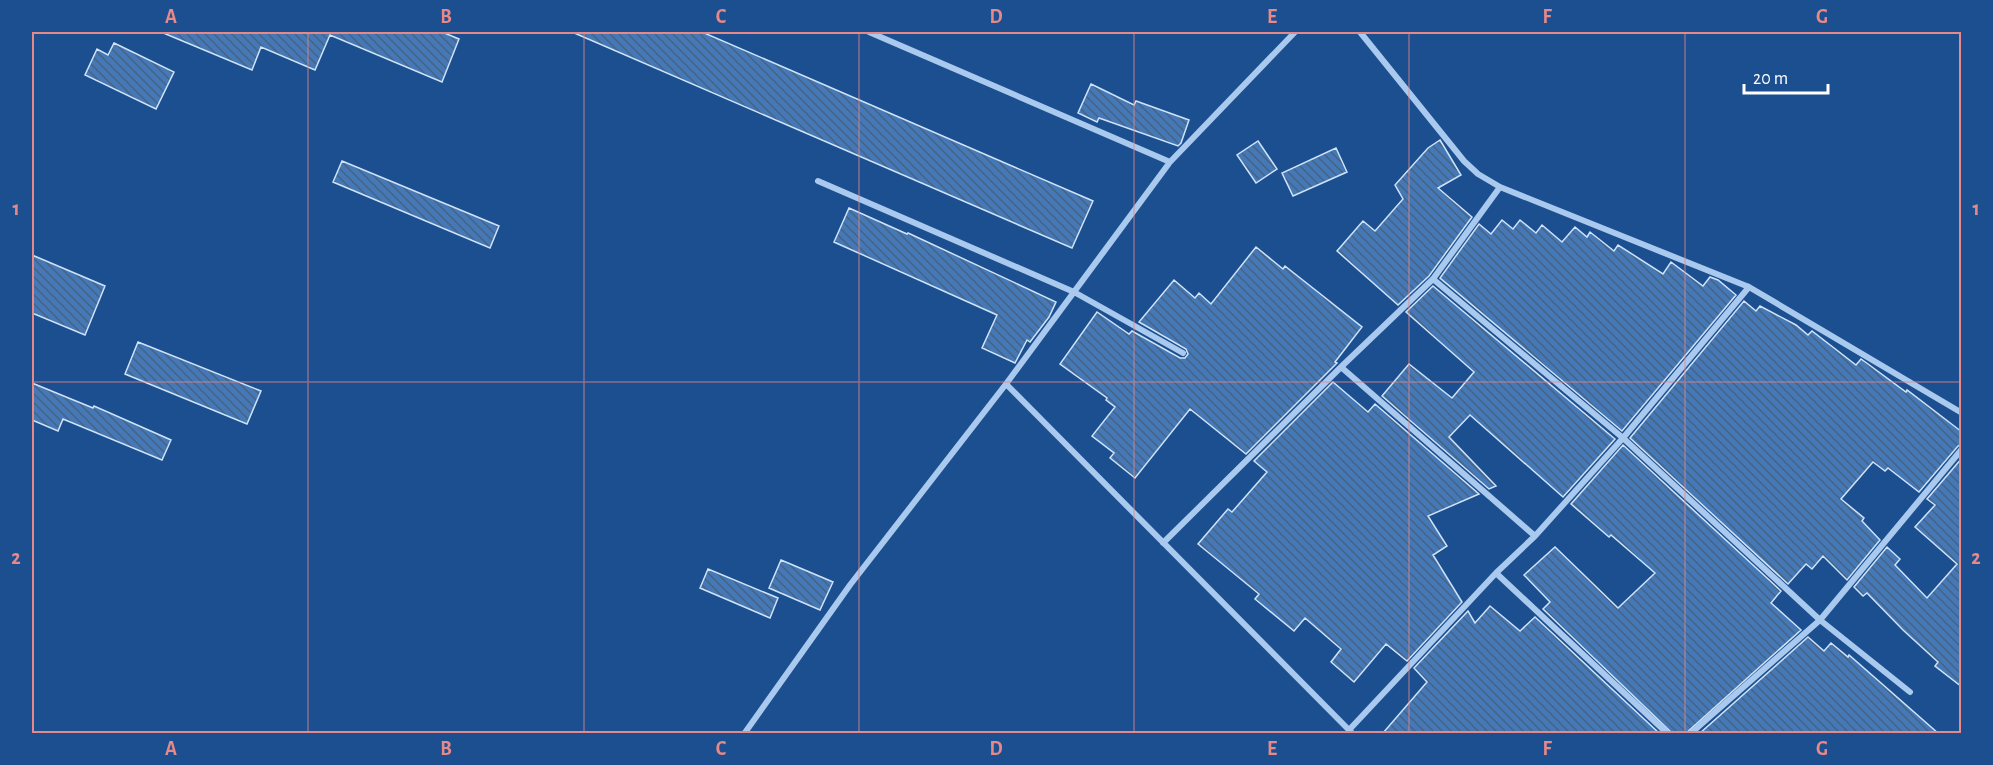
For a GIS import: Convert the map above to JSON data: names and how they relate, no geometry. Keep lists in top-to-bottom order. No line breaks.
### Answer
{"scale_bar":"20 m","grid":{"columns":["A","B","C","D","E","F","G"],"rows":["1","2"]}}
